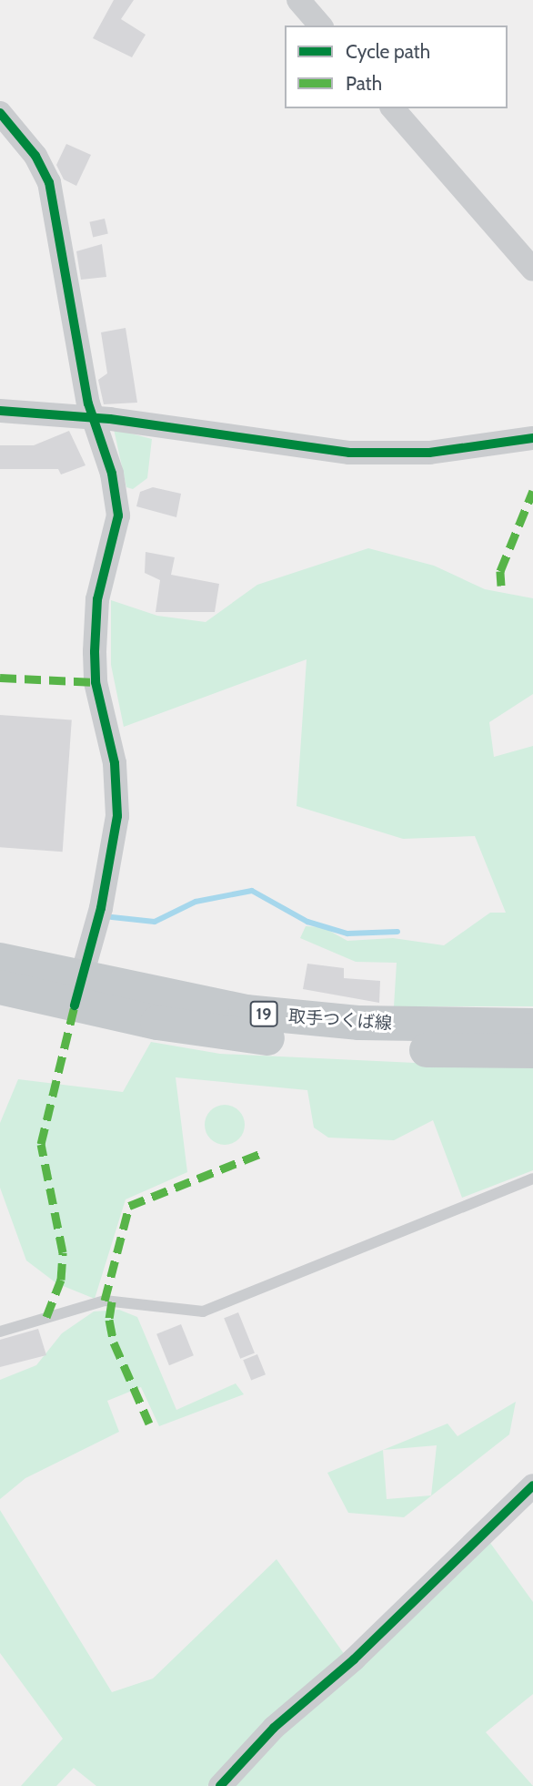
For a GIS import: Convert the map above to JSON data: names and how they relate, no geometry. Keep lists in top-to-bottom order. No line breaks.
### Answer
{"streets":{"main road":["19","取手つくば線"]},"legend":["Cycle path","Path"]}
